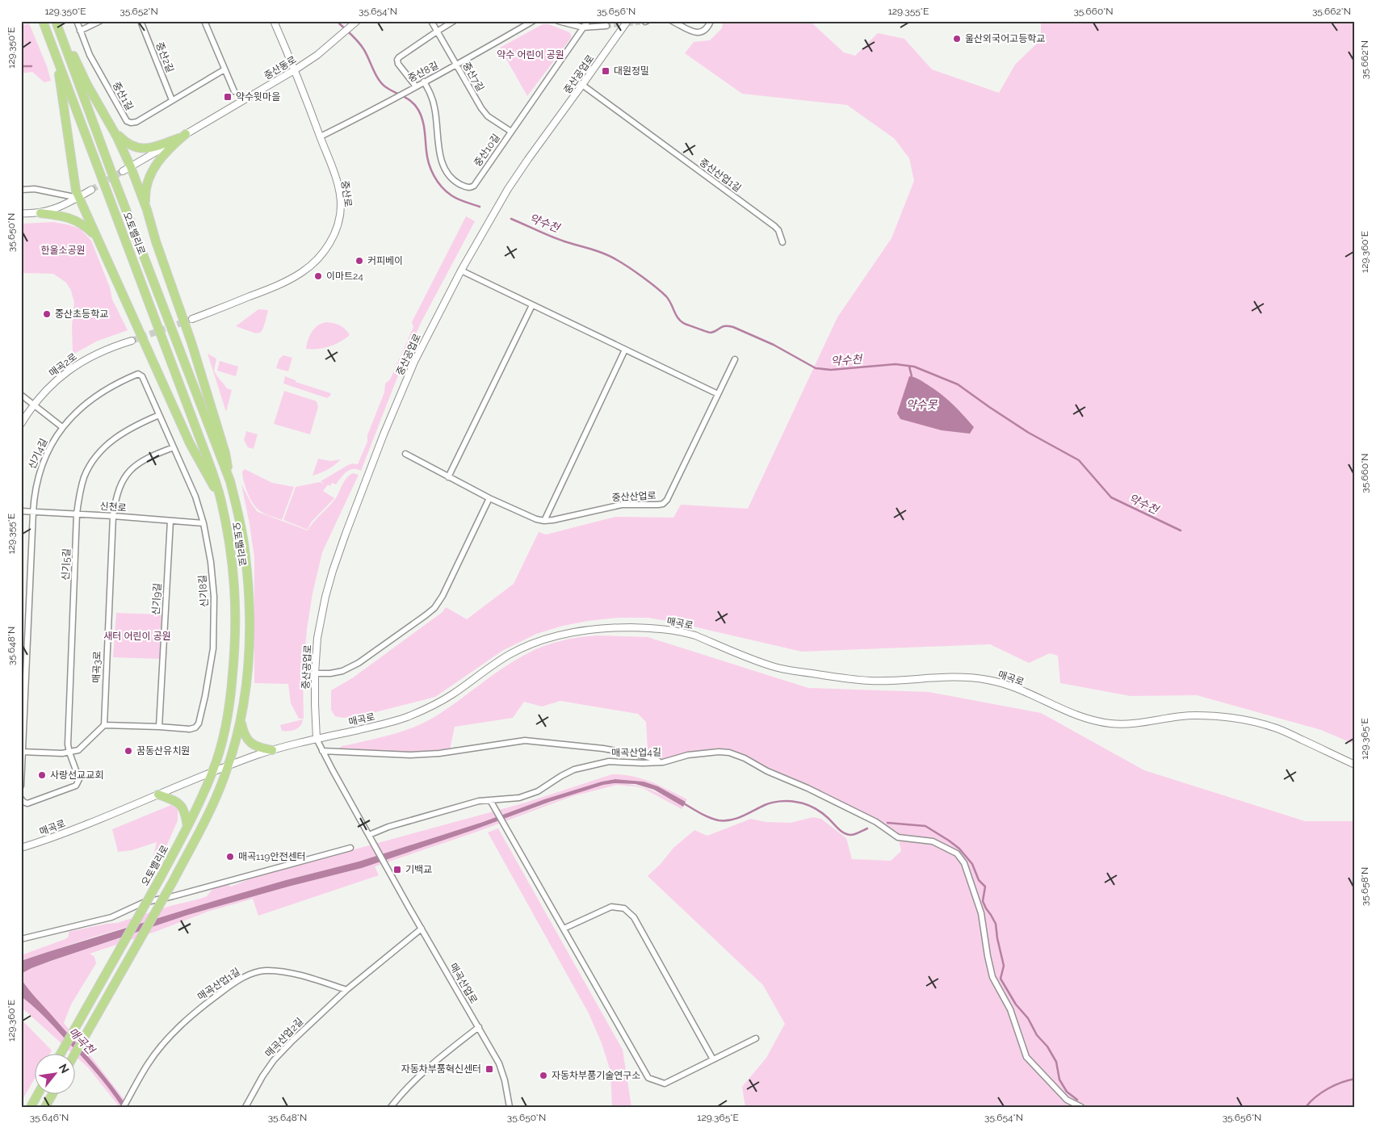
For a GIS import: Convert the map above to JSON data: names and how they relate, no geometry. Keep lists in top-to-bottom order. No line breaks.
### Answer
{"streets":{"highway":["오토밸리로"],"street":["중산2길","중산동로","중산8길","중산공업로","중산7길","중산1길","중산10길","중산산업1길","중산로","매곡2로","신기4길","중산산업로","신천로","신기5길","신기8길","신기9길","매곡로","매곡3로","매곡산업4길","매곡산업로","매곡산업1길","매곡산업2길"]},"crossings":[["중산2길","중산1길"],["중산동로","중산로"],["중산8길","중산7길"],["중산8길","중산10길"],["중산8길","중산로"],["중산공업로","중산산업1길"],["중산공업로","매곡로"],["중산7길","중산10길"],["오토밸리로","매곡로"],["신기4길","신천로"],["신기4길","신기8길"],["신천로","신기5길"],["신천로","신기8길"],["신천로","신기9길"],["신천로","매곡3로"],["신기5길","신기8길"],["신기8길","신기9길"],["신기8길","매곡3로"],["매곡산업4길","매곡산업로"],["매곡산업1길","매곡산업2길"]],"water":["약수천","약수못","매곡천"],"parks":["약수 어린이 공원","한울소공원","새터 어린이 공원"],"places":{"other":["울산외국어고등학교","커피베이","이마트24","중산초등학교","꿈동산유치원","사랑선교교회","매곡119안전센터","자동차부품기술연구소"],"transit":["대원정밀","약수윗마을","기백교","자동차부품혁신센터"]},"north":"top right","coordinates":["129.350°E","35.652°N","35.654°N","35.656°N","129.355°E","35.660°N","35.662°N","35.650°N","129.360°E","35.648°N","129.365°E","35.658°N","35.646°N"]}
